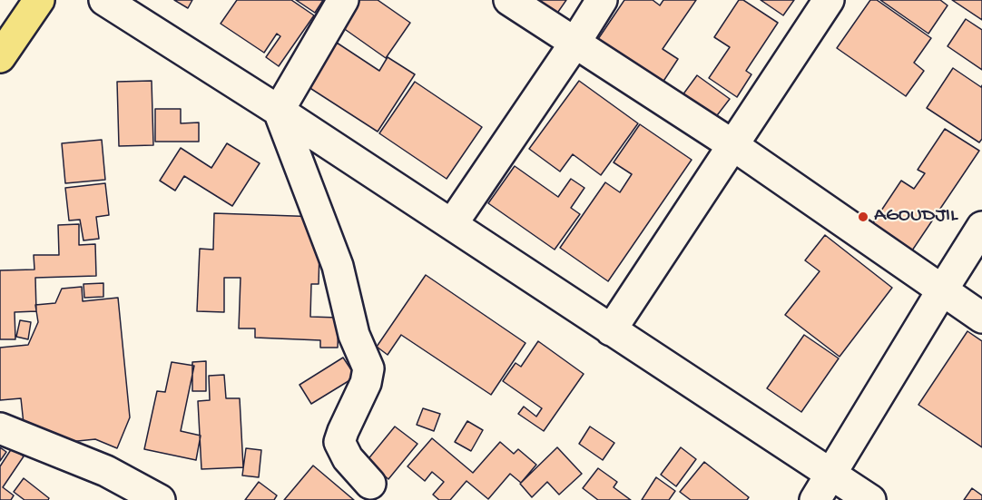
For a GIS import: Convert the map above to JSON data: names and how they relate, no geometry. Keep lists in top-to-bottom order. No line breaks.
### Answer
{"places":["AGOUDJIL"]}
